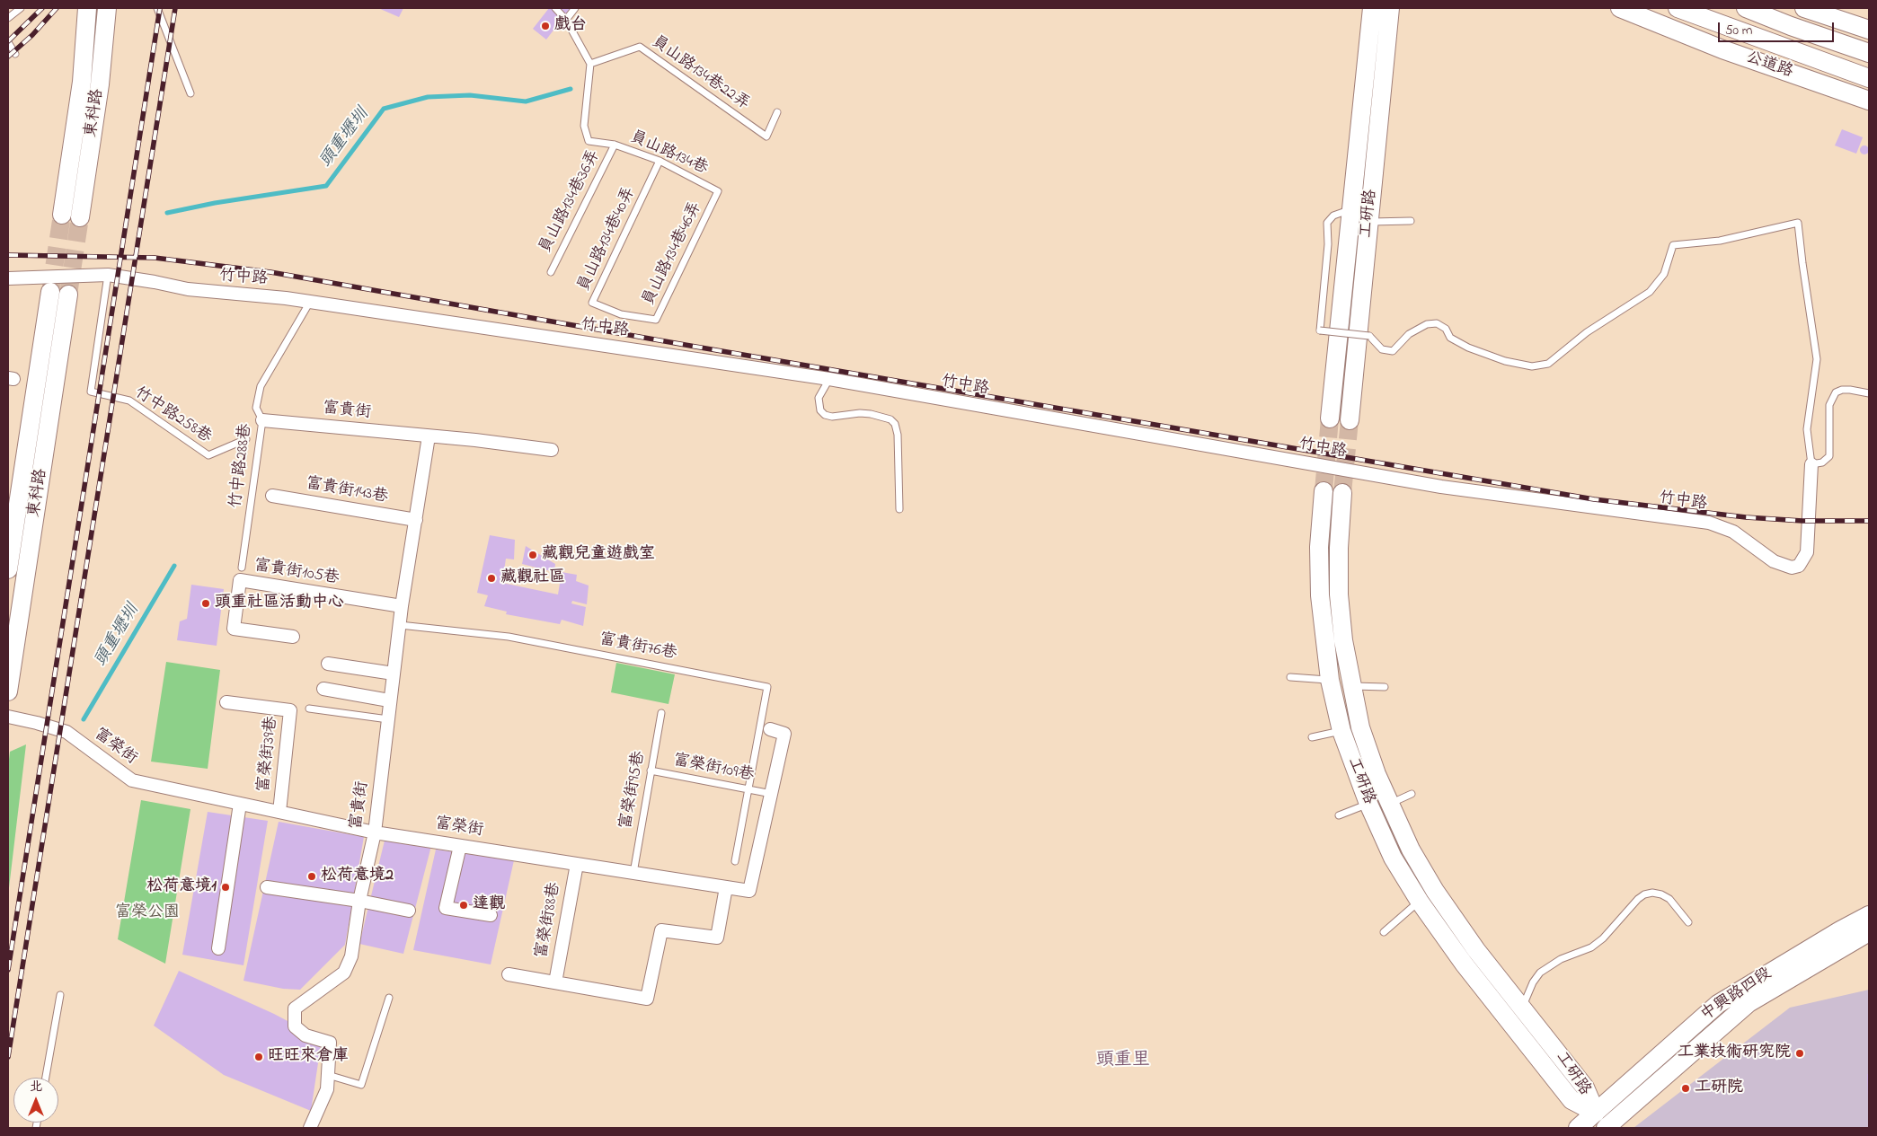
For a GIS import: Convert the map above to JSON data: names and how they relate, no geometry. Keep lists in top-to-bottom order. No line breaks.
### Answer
{"streets":{"street":["公道路","東科路","工研路","竹中路","富貴街","富貴街143巷","富貴街105巷","富榮街","富榮街39巷","富榮街88巷","中興路四段"],"lane":["員山路134巷22弄","員山路134巷","員山路134巷36弄","員山路134巷40弄","員山路134巷46弄","竹中路258巷","竹中路288巷","富貴街76巷","富榮街109巷","富榮街95巷"]},"crossings":[["員山路134巷22弄","員山路134巷"],["員山路134巷","員山路134巷36弄"],["員山路134巷","員山路134巷40弄"],["員山路134巷","員山路134巷46弄"],["工研路","中興路四段"],["員山路134巷40弄","員山路134巷46弄"],["竹中路","竹中路258巷"],["竹中路","竹中路288巷"],["富貴街","竹中路288巷"],["富貴街","富貴街143巷"],["富貴街","富貴街105巷"],["富貴街","富貴街76巷"],["富貴街","富榮街"],["富貴街76巷","富榮街"],["富貴街76巷","富榮街109巷"],["富榮街","富榮街39巷"],["富榮街","富榮街109巷"],["富榮街","富榮街95巷"],["富榮街","富榮街88巷"],["富榮街109巷","富榮街95巷"]],"districts":["頭重里"],"water":["頭重壢圳"],"parks":["富榮公園"],"places":["戲台","藏觀兒童遊戲室","藏觀社區","頭重社區活動中心","松荷意境2","松荷意境1","達觀","工業技術研究院","旺旺來倉庫","工研院"],"scale_bar":"50 m","north":"top"}
